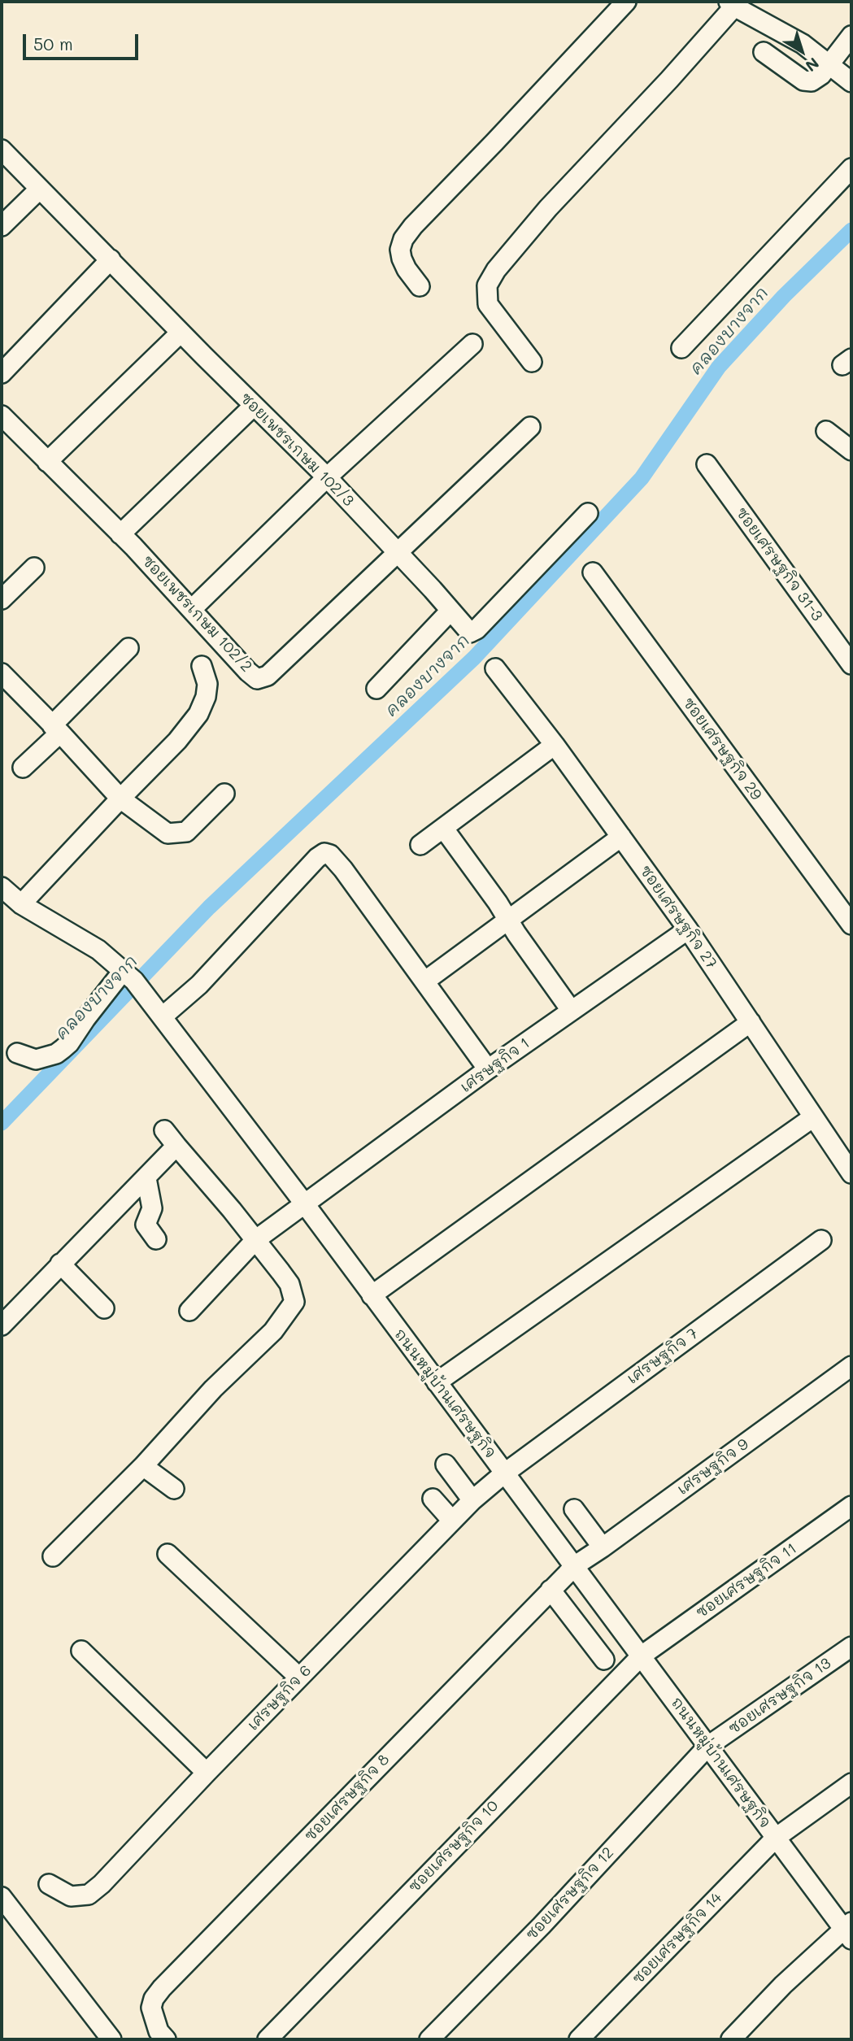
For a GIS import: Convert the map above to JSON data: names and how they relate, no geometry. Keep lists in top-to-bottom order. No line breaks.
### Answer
{"streets":{"street":["ซอยเพชรเกษม 102/3","ซอยเศรษฐกิจ 31-3","ซอยเพชรเกษม 102/2","ซอยเศรษฐกิจ 29","ซอยเศรษฐกิจ 27","เศรษฐกิจ 1","เศรษฐกิจ 7","ถนนหมู่บ้านเศรษฐกิจ","เศรษฐกิจ 9","ซอยเศรษฐกิจ 11","ซอยเศรษฐกิจ 13","เศรษฐกิจ 6","ซอยเศรษฐกิจ 8","ซอยเศรษฐกิจ 10","ซอยเศรษฐกิจ 12","ซอยเศรษฐกิจ 14"]},"crossings":[["ซอยเพชรเกษม 102/3","ซอยเพชรเกษม 102/2"],["ซอยเศรษฐกิจ 27","เศรษฐกิจ 1"],["เศรษฐกิจ 1","ถนนหมู่บ้านเศรษฐกิจ"],["เศรษฐกิจ 7","ถนนหมู่บ้านเศรษฐกิจ"],["เศรษฐกิจ 7","เศรษฐกิจ 6"],["ถนนหมู่บ้านเศรษฐกิจ","เศรษฐกิจ 9"],["ถนนหมู่บ้านเศรษฐกิจ","ซอยเศรษฐกิจ 11"],["ถนนหมู่บ้านเศรษฐกิจ","ซอยเศรษฐกิจ 13"],["ถนนหมู่บ้านเศรษฐกิจ","เศรษฐกิจ 6"],["ถนนหมู่บ้านเศรษฐกิจ","ซอยเศรษฐกิจ 8"],["ถนนหมู่บ้านเศรษฐกิจ","ซอยเศรษฐกิจ 10"],["ถนนหมู่บ้านเศรษฐกิจ","ซอยเศรษฐกิจ 12"],["ถนนหมู่บ้านเศรษฐกิจ","ซอยเศรษฐกิจ 14"],["เศรษฐกิจ 9","ซอยเศรษฐกิจ 8"],["ซอยเศรษฐกิจ 11","ซอยเศรษฐกิจ 10"],["ซอยเศรษฐกิจ 13","ซอยเศรษฐกิจ 12"]],"water":["คลองบางจาก"],"scale_bar":"50 m","north":"bottom right"}
